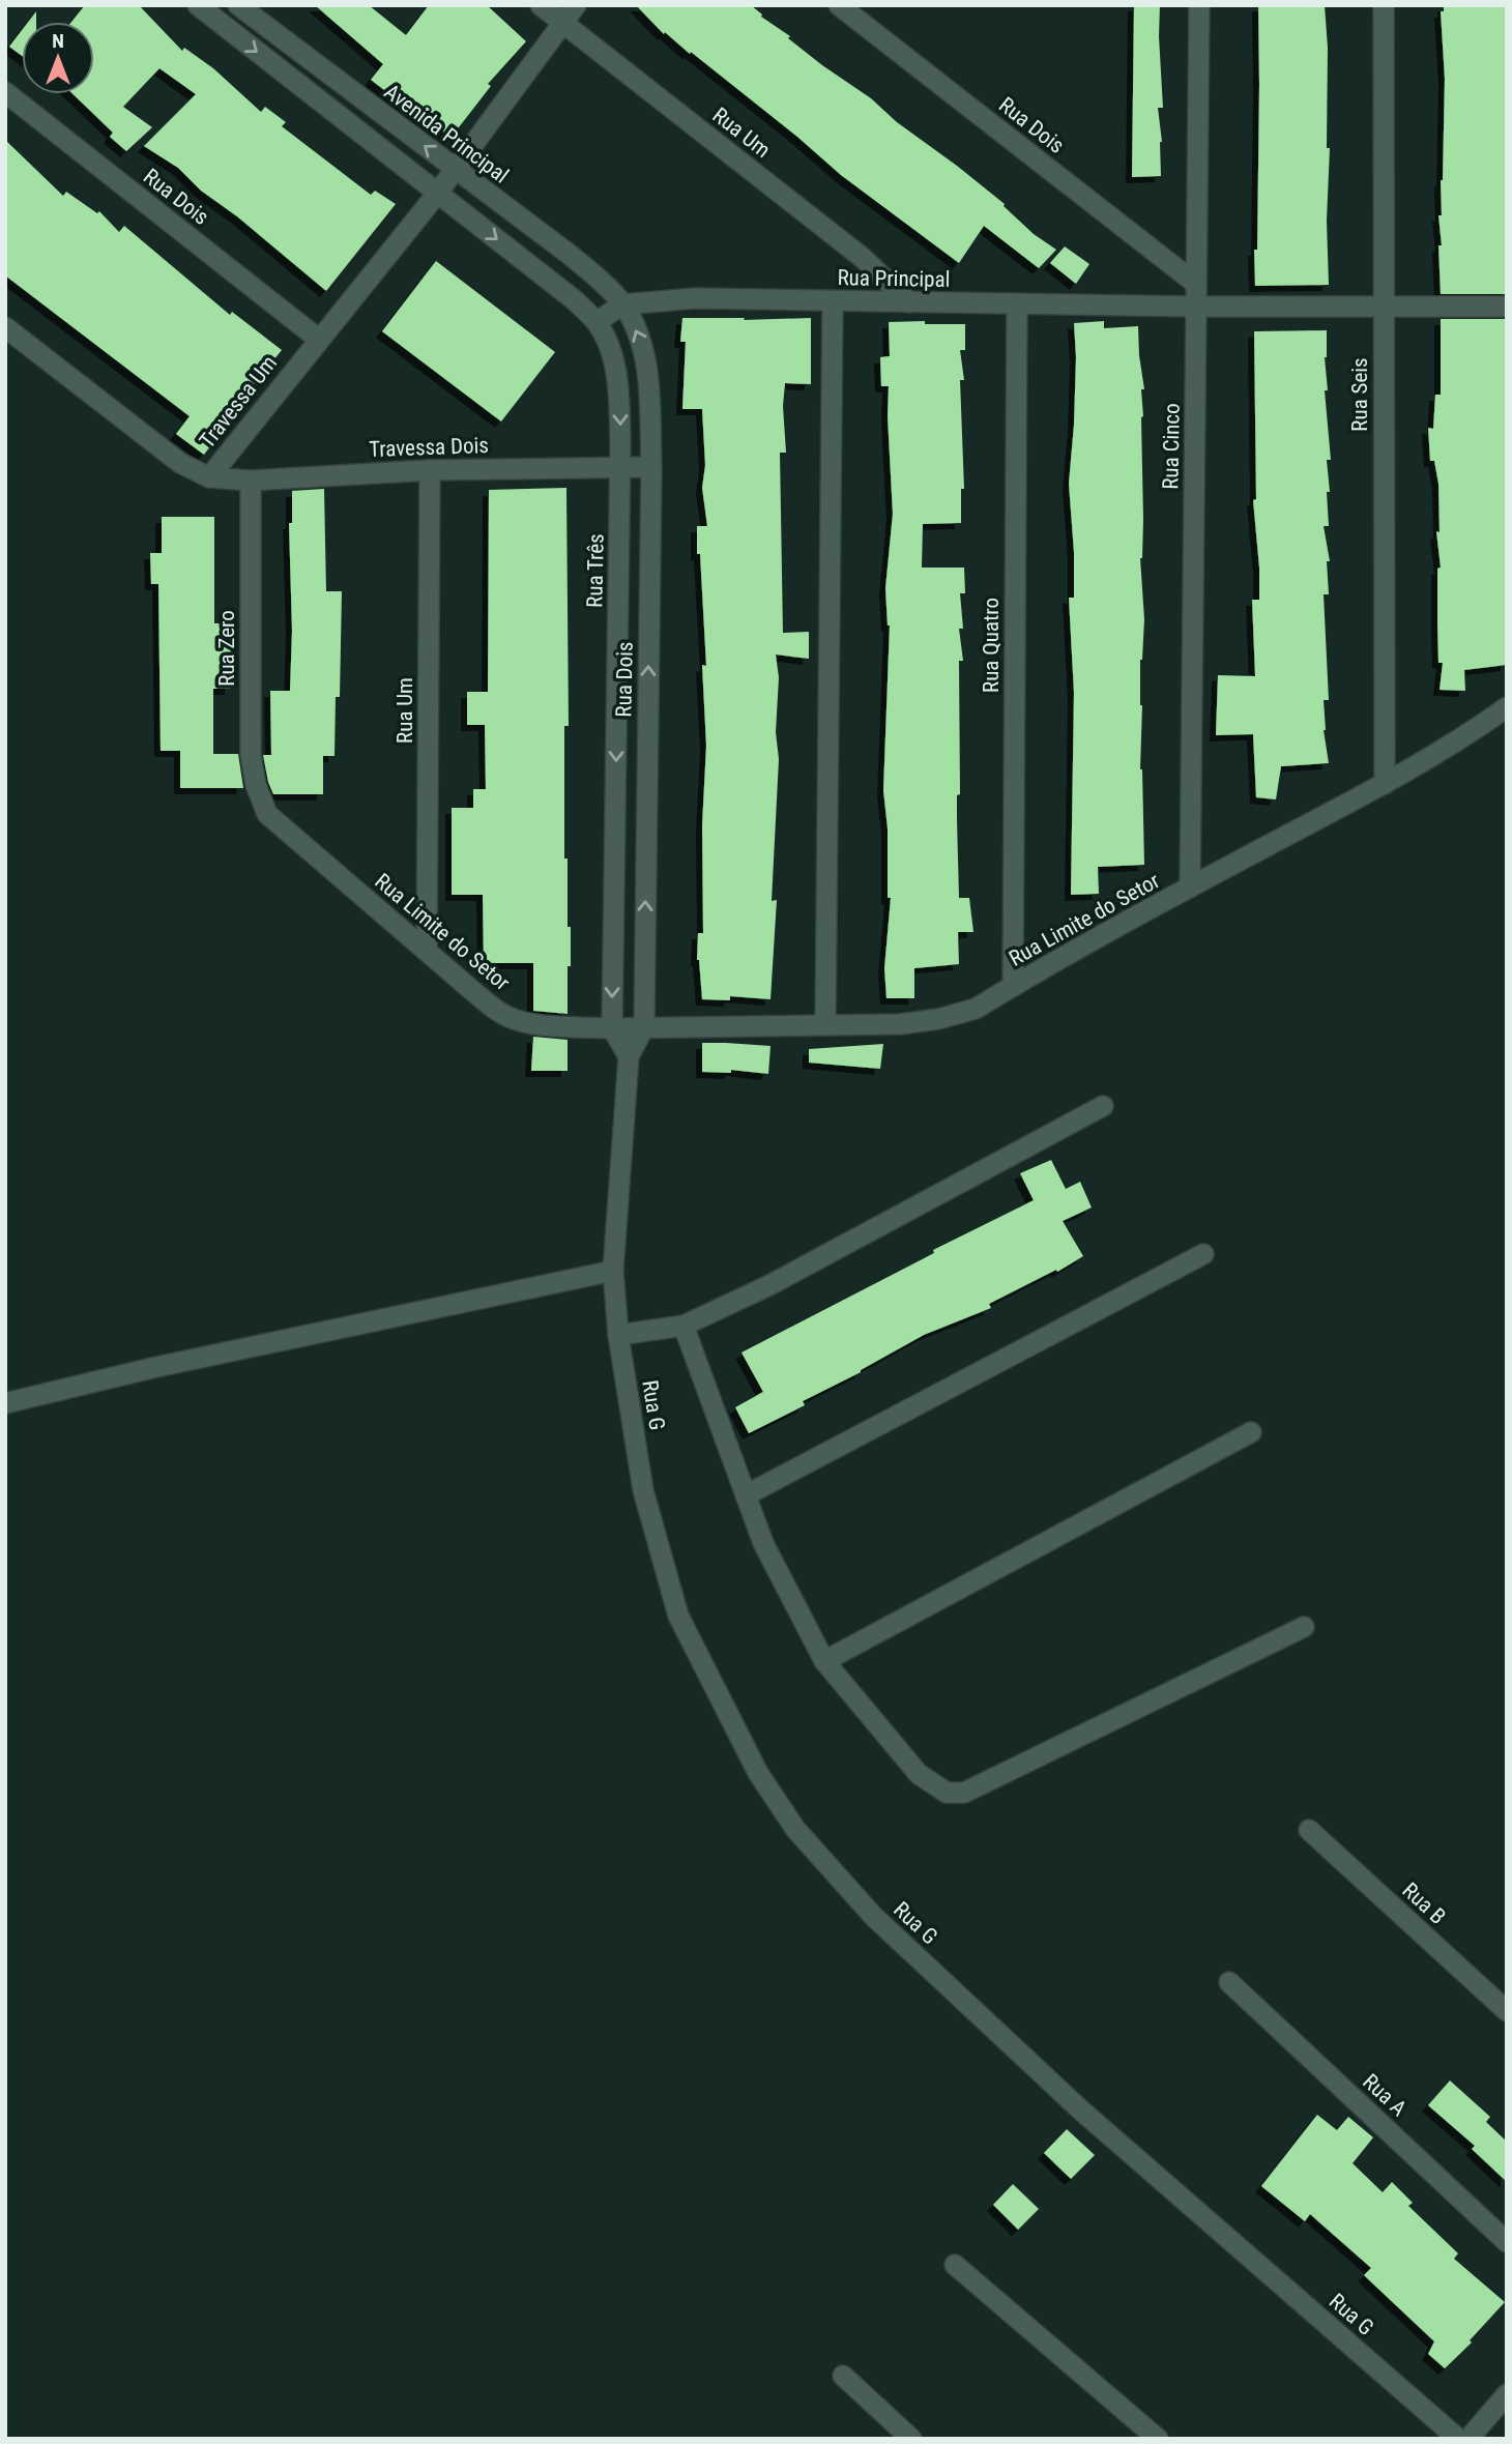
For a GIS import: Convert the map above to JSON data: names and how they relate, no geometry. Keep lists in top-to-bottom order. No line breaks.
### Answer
{"streets":{"street":["Rua Dois","Rua Um","Avenida Principal","Rua Principal","Rua Seis","Travessa Um","Rua Cinco","Travessa Dois","Rua Três","Rua Quatro","Rua Zero","Rua Limite do Setor","Rua G","Rua B","Rua A"]},"crossings":[["Rua Dois","Avenida Principal"],["Rua Dois","Rua Principal"],["Rua Dois","Travessa Um"],["Rua Dois","Rua Cinco"],["Rua Dois","Travessa Dois"],["Rua Dois","Rua Limite do Setor"],["Rua Dois","Rua G"],["Rua Um","Rua Principal"],["Rua Um","Travessa Dois"],["Rua Um","Rua Limite do Setor"],["Avenida Principal","Rua Principal"],["Avenida Principal","Travessa Um"],["Rua Principal","Rua Seis"],["Rua Principal","Rua Cinco"],["Rua Principal","Rua Três"],["Rua Principal","Rua Quatro"],["Rua Seis","Rua Limite do Setor"],["Travessa Um","Travessa Dois"],["Travessa Um","Rua Três"],["Rua Cinco","Rua Limite do Setor"],["Travessa Dois","Rua Três"],["Travessa Dois","Rua Zero"],["Rua Três","Rua Limite do Setor"],["Rua Quatro","Rua Limite do Setor"],["Rua Zero","Rua Limite do Setor"]],"one_way":["Rua Dois","Rua Três"],"north":"top"}
